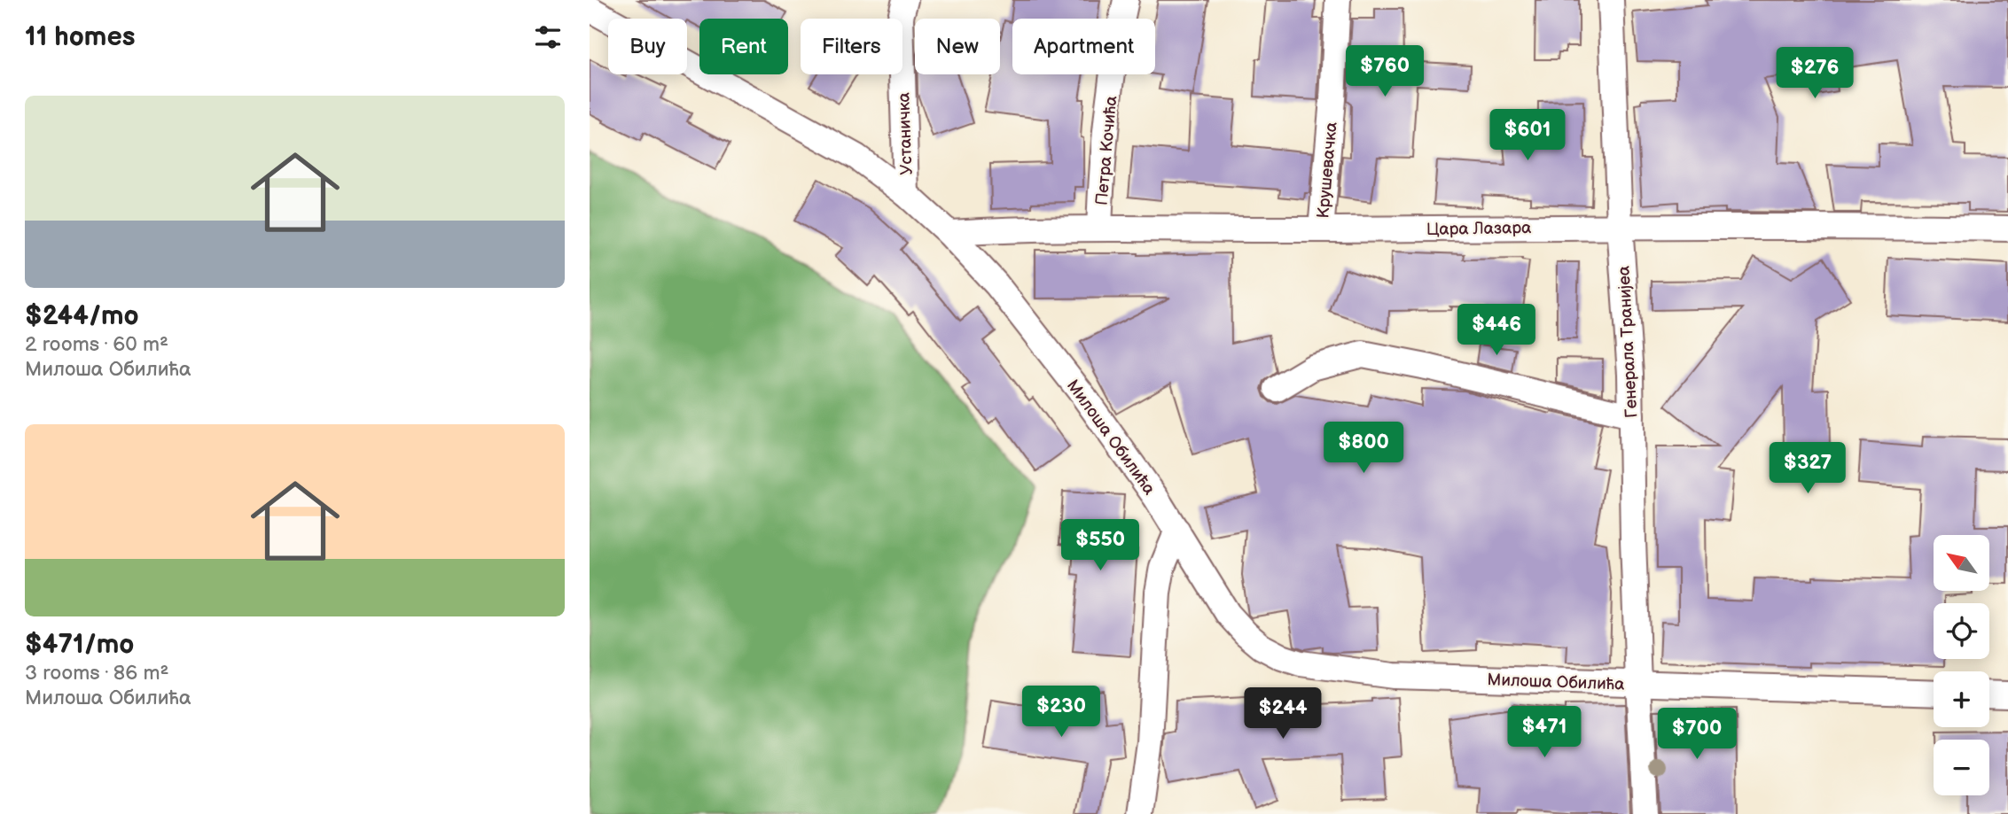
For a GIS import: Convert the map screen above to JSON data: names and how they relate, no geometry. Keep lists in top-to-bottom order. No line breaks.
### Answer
{"streets":{"street":["Устаничка","Петра Кочића","Крушевачка","Цара Лазара","Генерала Транијеа","Милоша Обилића"]},"crossings":[["Устаничка","Милоша Обилића"],["Петра Кочића","Цара Лазара"],["Крушевачка","Цара Лазара"],["Цара Лазара","Генерала Транијеа"],["Цара Лазара","Милоша Обилића"],["Генерала Транијеа","Милоша Обилића"]],"north":"top left","page":{"heading":"11 homes","chip":["Buy","Rent","Filters","New","Apartment"],"price":["$760","$276","$601","$446","$800","$327","$550","$230","$244","$471","$700"],"list":[{"name":"$244/mo","note":"2 rooms · 60 m² · Милоша Обилића"},{"name":"$471/mo","note":"3 rooms · 86 m² · Милоша Обилића"}],"map_buttons":["+","−"]}}
